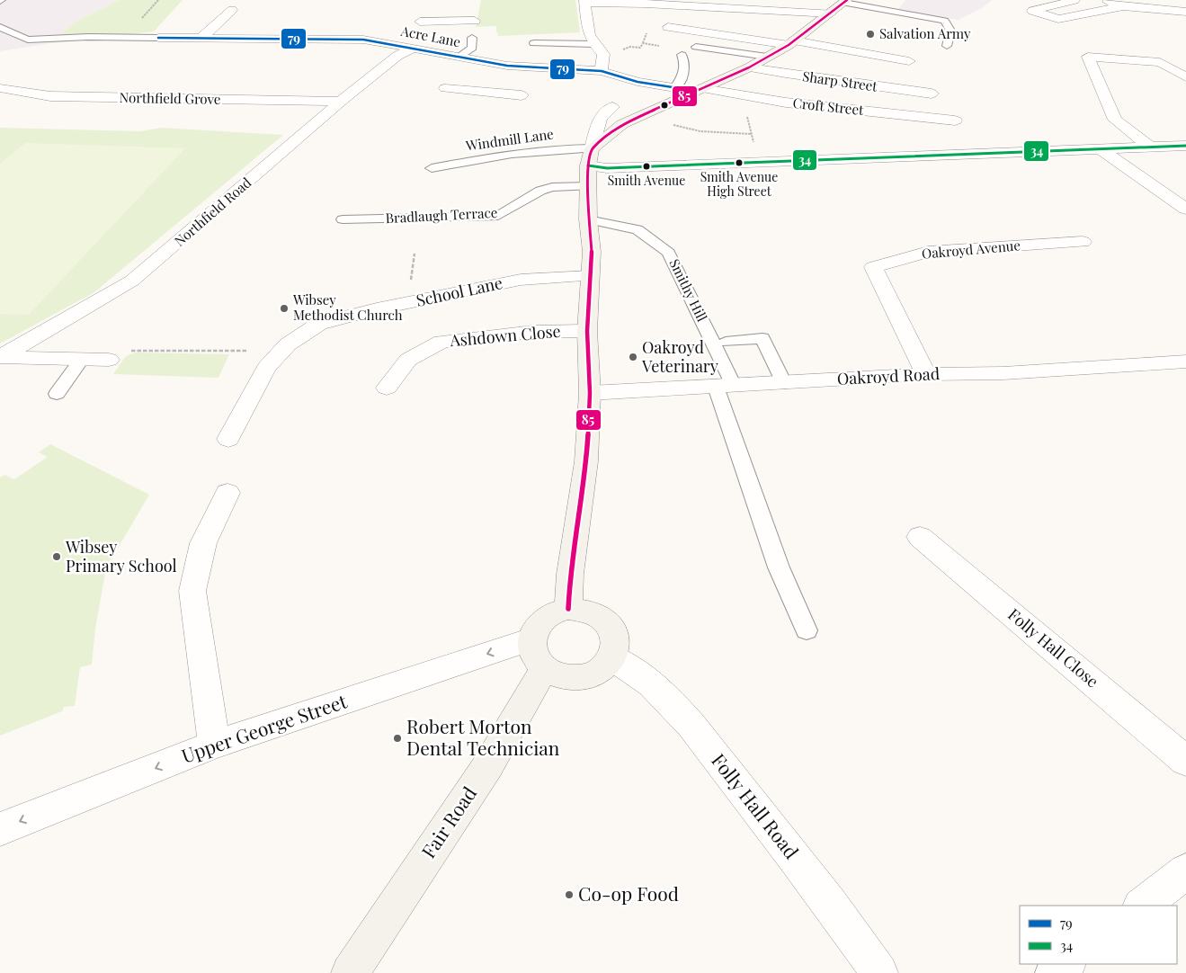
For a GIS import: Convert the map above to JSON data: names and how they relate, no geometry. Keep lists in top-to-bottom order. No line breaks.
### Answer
{"streets":{"main road":["Fair Road"],"street":["Acre Lane","Sharp Street","Northfield Grove","Croft Street","Northfield Road","Oakroyd Avenue","School Lane","Ashdown Close","Oakroyd Road","Folly Hall Close","Upper George Street","Folly Hall Road"],"lane":["Windmill Lane","Bradlaugh Terrace","Smithy Hill"]},"crossings":[["Acre Lane","Croft Street"],["Acre Lane","Northfield Road"],["Northfield Grove","Northfield Road"],["Oakroyd Avenue","Oakroyd Road"],["Smithy Hill","Oakroyd Road"],["Upper George Street","Folly Hall Road"],["Upper George Street","Fair Road"],["Folly Hall Road","Fair Road"]],"one_way":["Upper George Street"],"places":["Salvation Army","Smith Avenue High Street","Smith Avenue","Wibsey Methodist Church","Oakroyd Veterinary","Wibsey Primary School","Robert Morton Dental Technician","Co-op Food"],"lines":["transit line 85","transit line 79","transit line 34"],"legend":["79","34"]}
